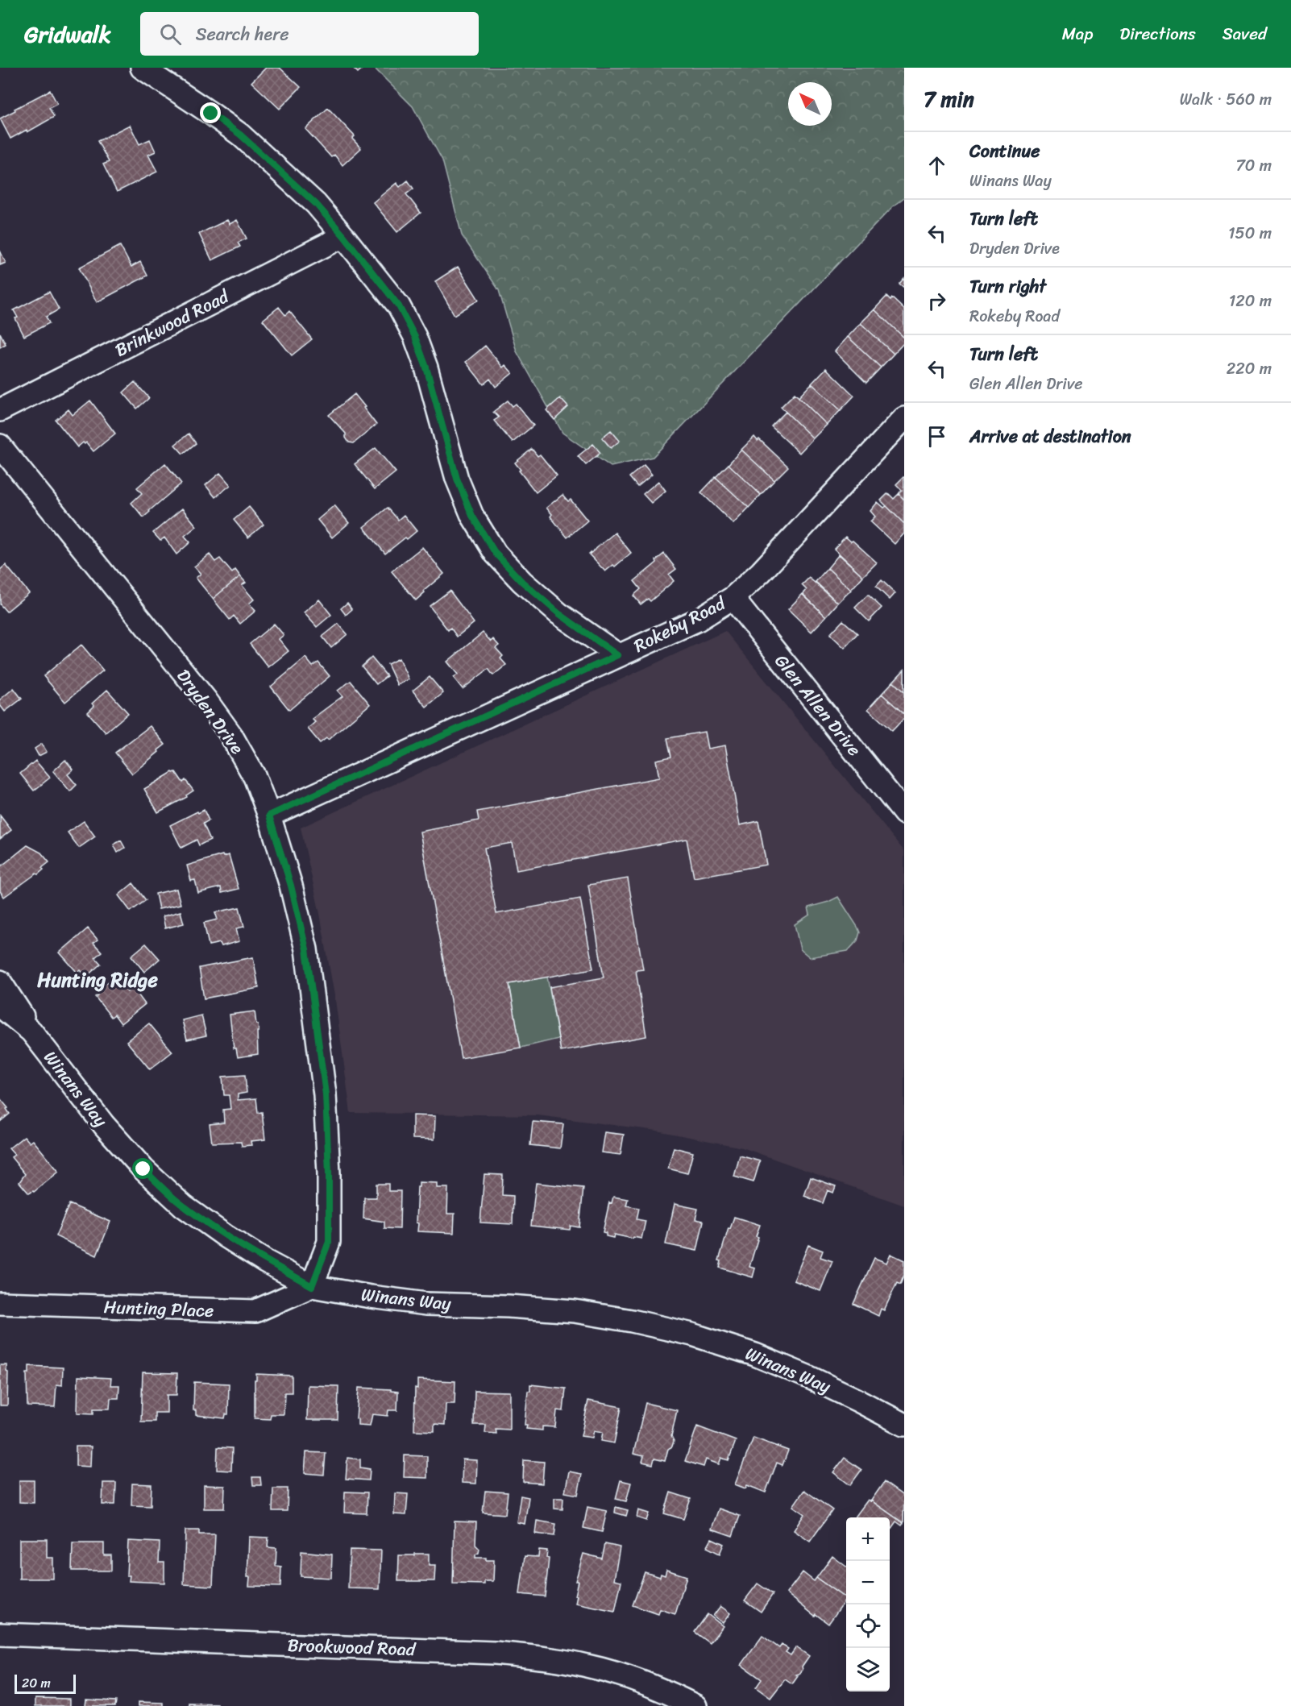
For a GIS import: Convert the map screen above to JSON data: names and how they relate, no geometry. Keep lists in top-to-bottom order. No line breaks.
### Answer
{"streets":{"street":["Brinkwood Road","Rokeby Road","Glen Allen Drive","Dryden Drive","Winans Way","Hunting Place","Brookwood Road"]},"crossings":[["Rokeby Road","Glen Allen Drive"],["Rokeby Road","Dryden Drive"],["Dryden Drive","Winans Way"],["Dryden Drive","Hunting Place"],["Winans Way","Hunting Place"]],"districts":["Hunting Ridge"],"scale_bar":"20 m","north":"top left","page":{"header":"Gridwalk","search":"Search here","nav":["Map","Directions","Saved"],"heading":["7 min","Walk · 560 m"],"list":[["Continue","Winans Way","70 m"],["Turn left","Dryden Drive","150 m"],["Turn right","Rokeby Road","120 m"],["Turn left","Glen Allen Drive","220 m"],"Arrive at destination"],"map_buttons":["+","−"],"scale":"20 m"}}
